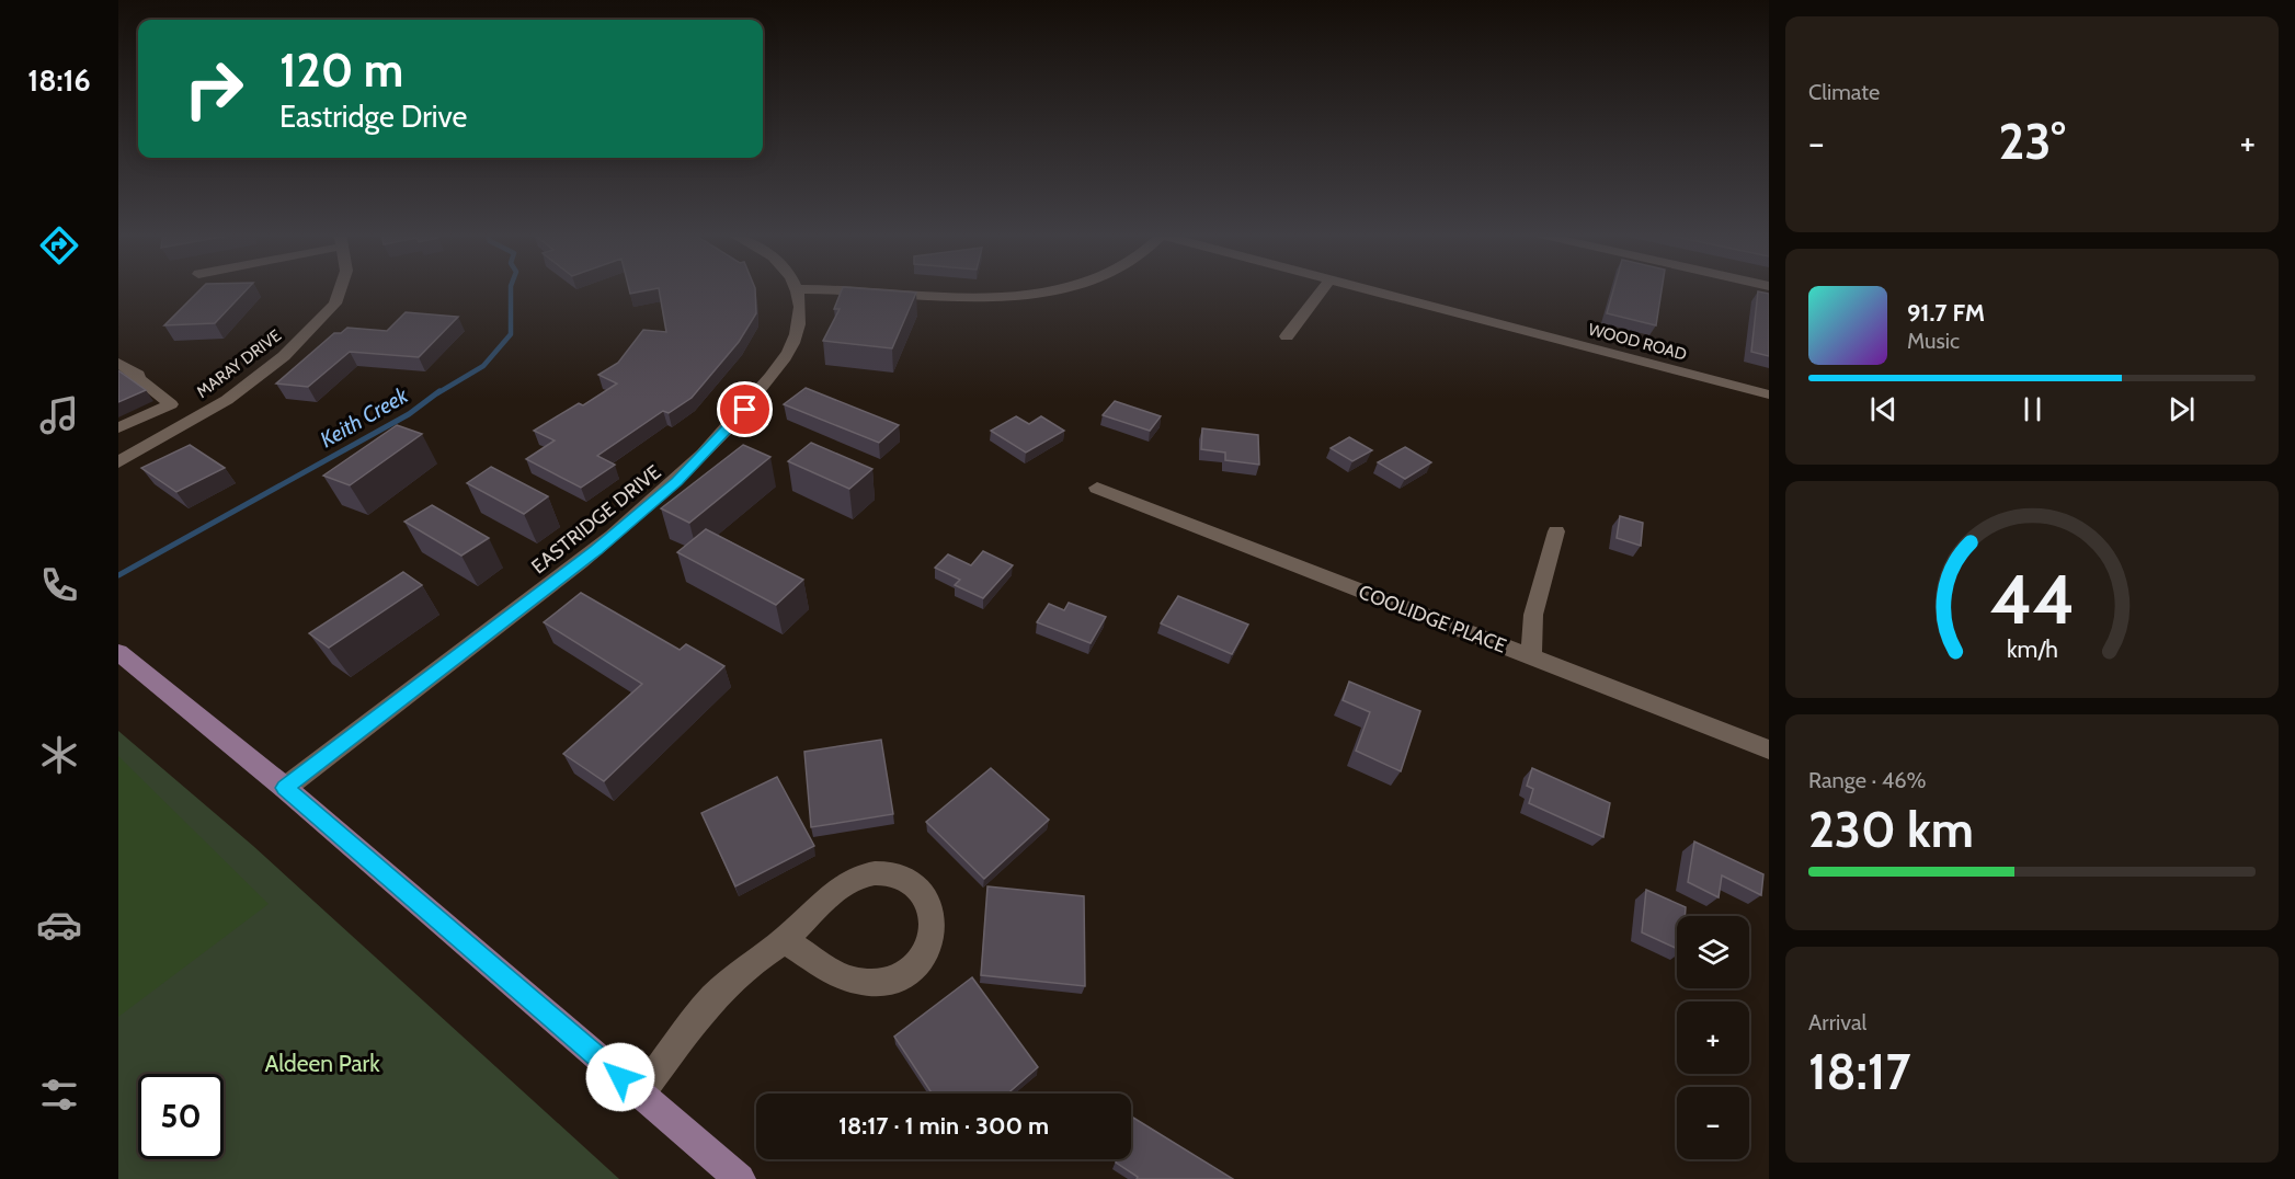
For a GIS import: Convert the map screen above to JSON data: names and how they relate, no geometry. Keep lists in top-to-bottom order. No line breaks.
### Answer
{"streets":{"street":["WOOD ROAD","MARAY DRIVE","EASTRIDGE DRIVE","COOLIDGE PLACE"]},"water":["Keith Creek"],"parks":["Aldeen Park"],"page":{"tabs":"18:16","tile":["Climate",["Range · 46%","230 km"],["Arrival","18:17"]],"turn":["120 m","Eastridge Drive"],"heat":["−","23°","+"],"song":["91.7 FM","Music"],"map_buttons":["+","−"],"limit":"50","trip":"18:17 · 1 min · 300 m","gauge":["44","km/h"]}}
